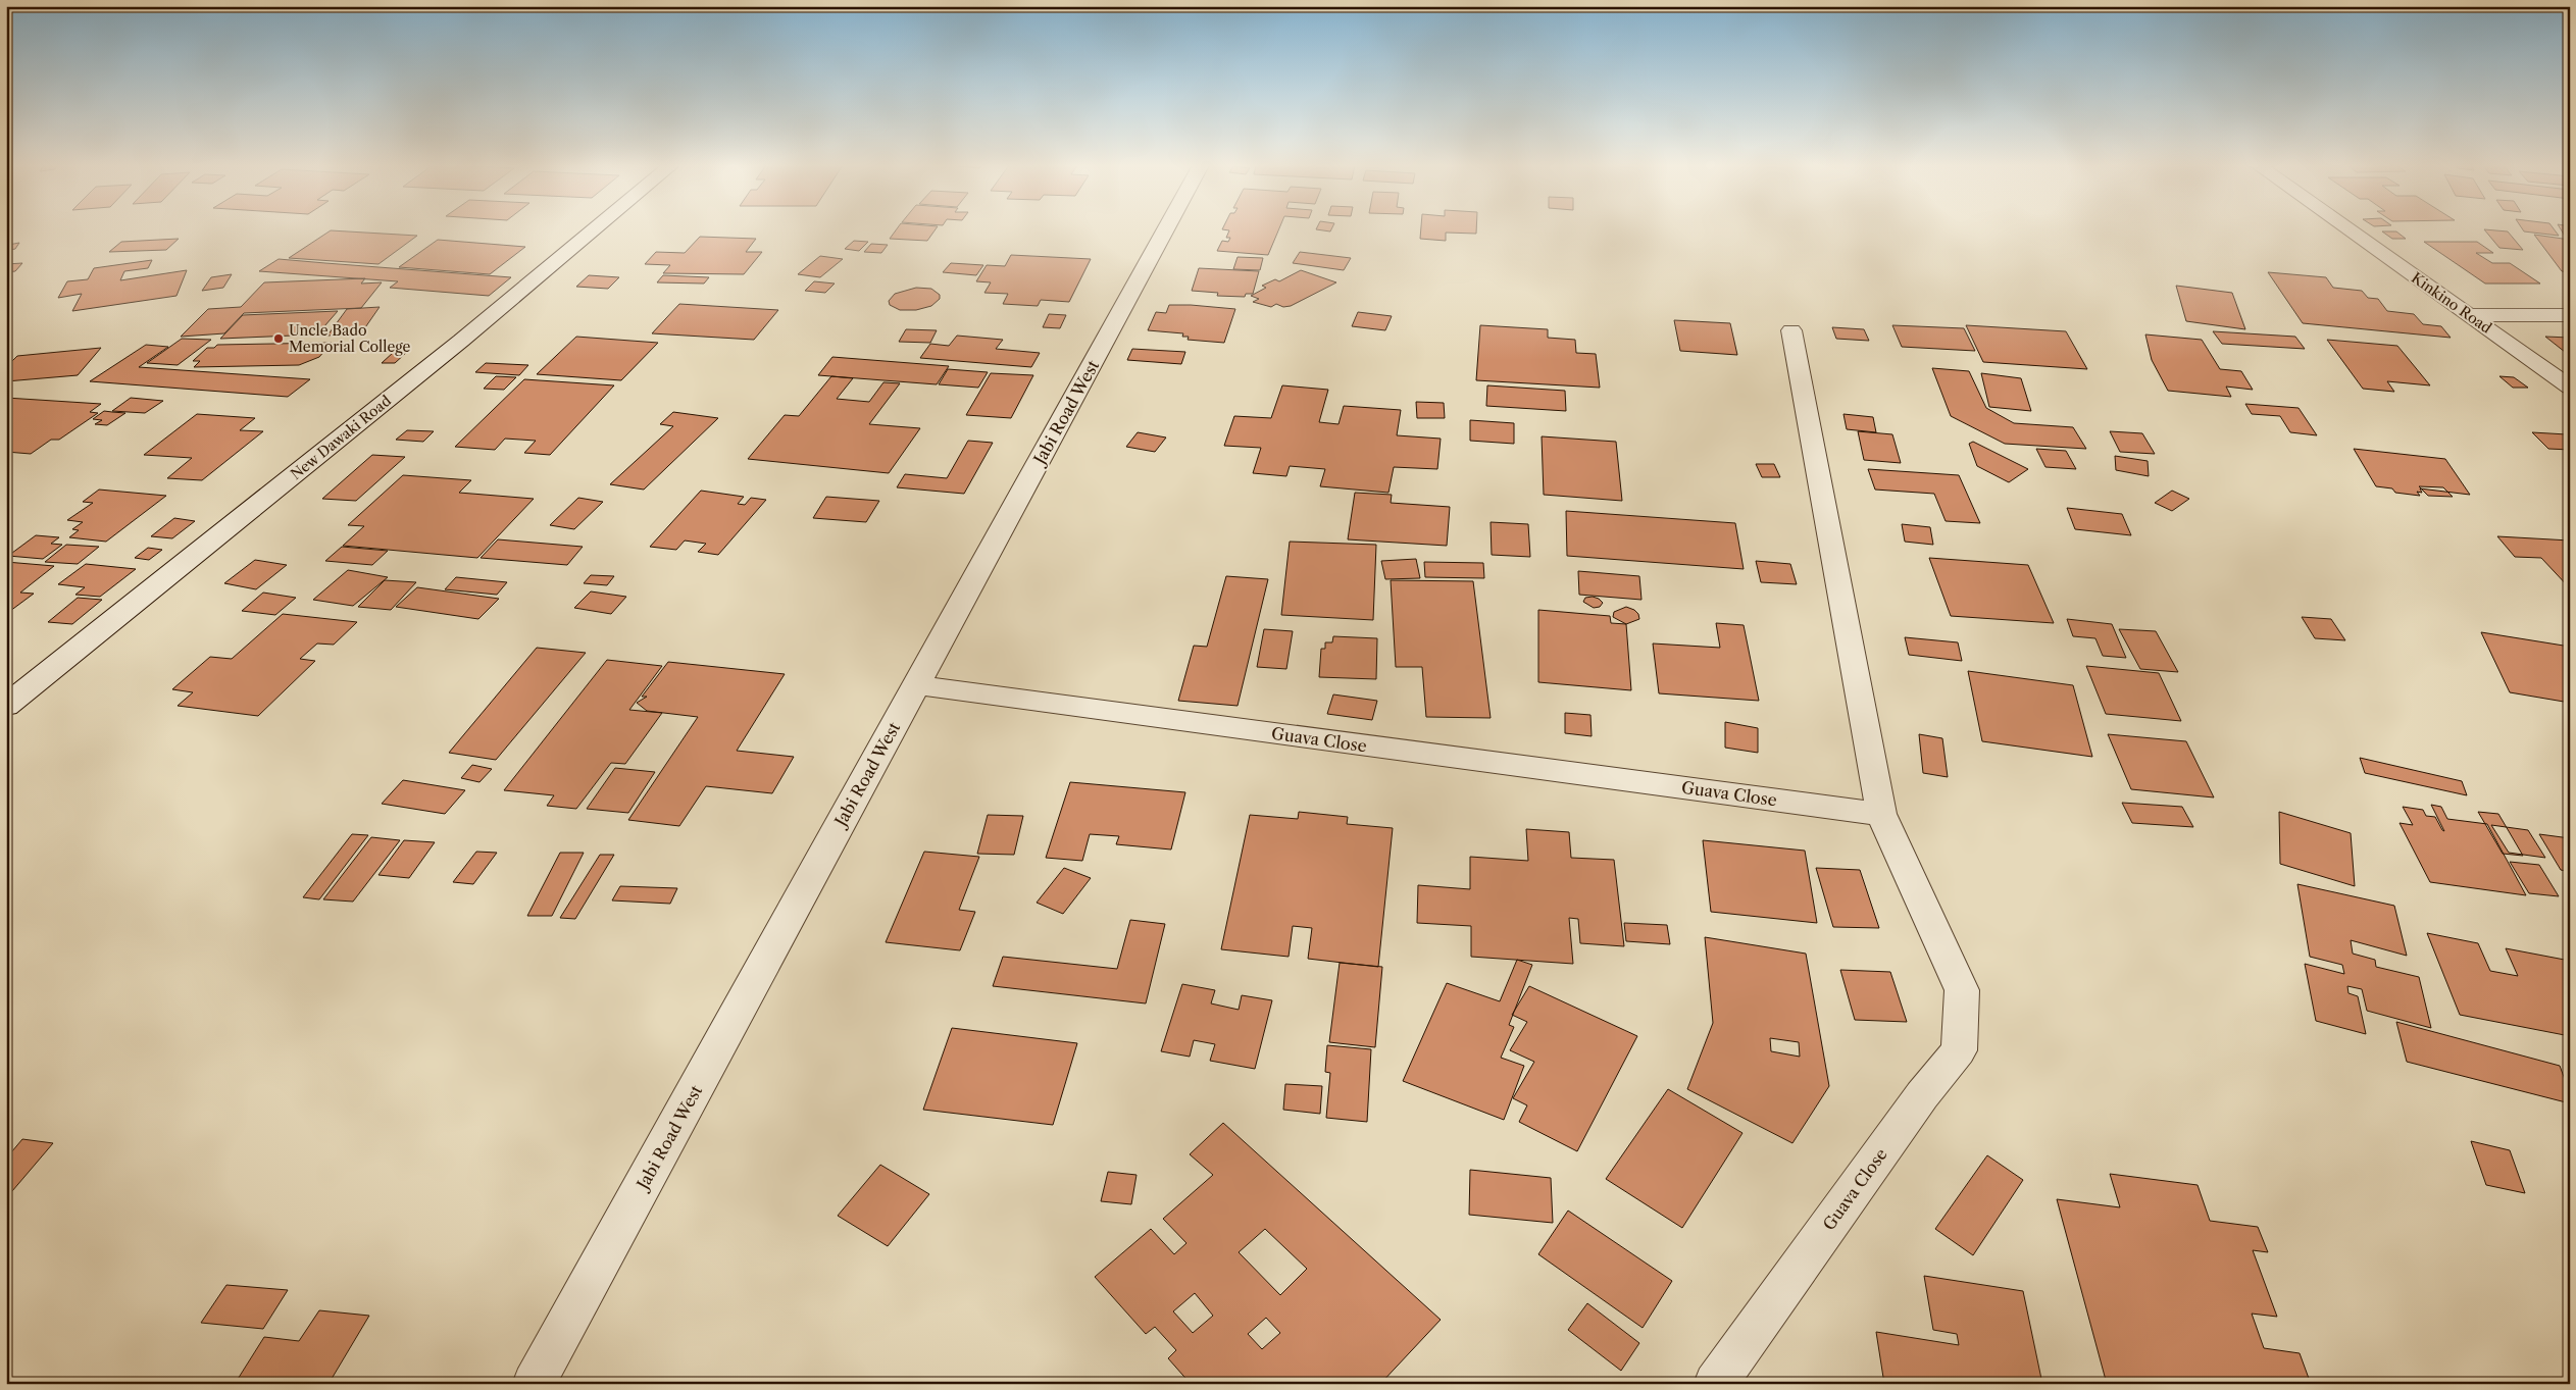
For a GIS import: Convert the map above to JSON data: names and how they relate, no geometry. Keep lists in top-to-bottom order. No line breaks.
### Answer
{"streets":{"street":["Kinkino Road","Jabi Road West","New Dawaki Road","Guava Close"]},"crossings":[["Jabi Road West","Guava Close"]],"places":["Uncle Bado Memorial College"]}
